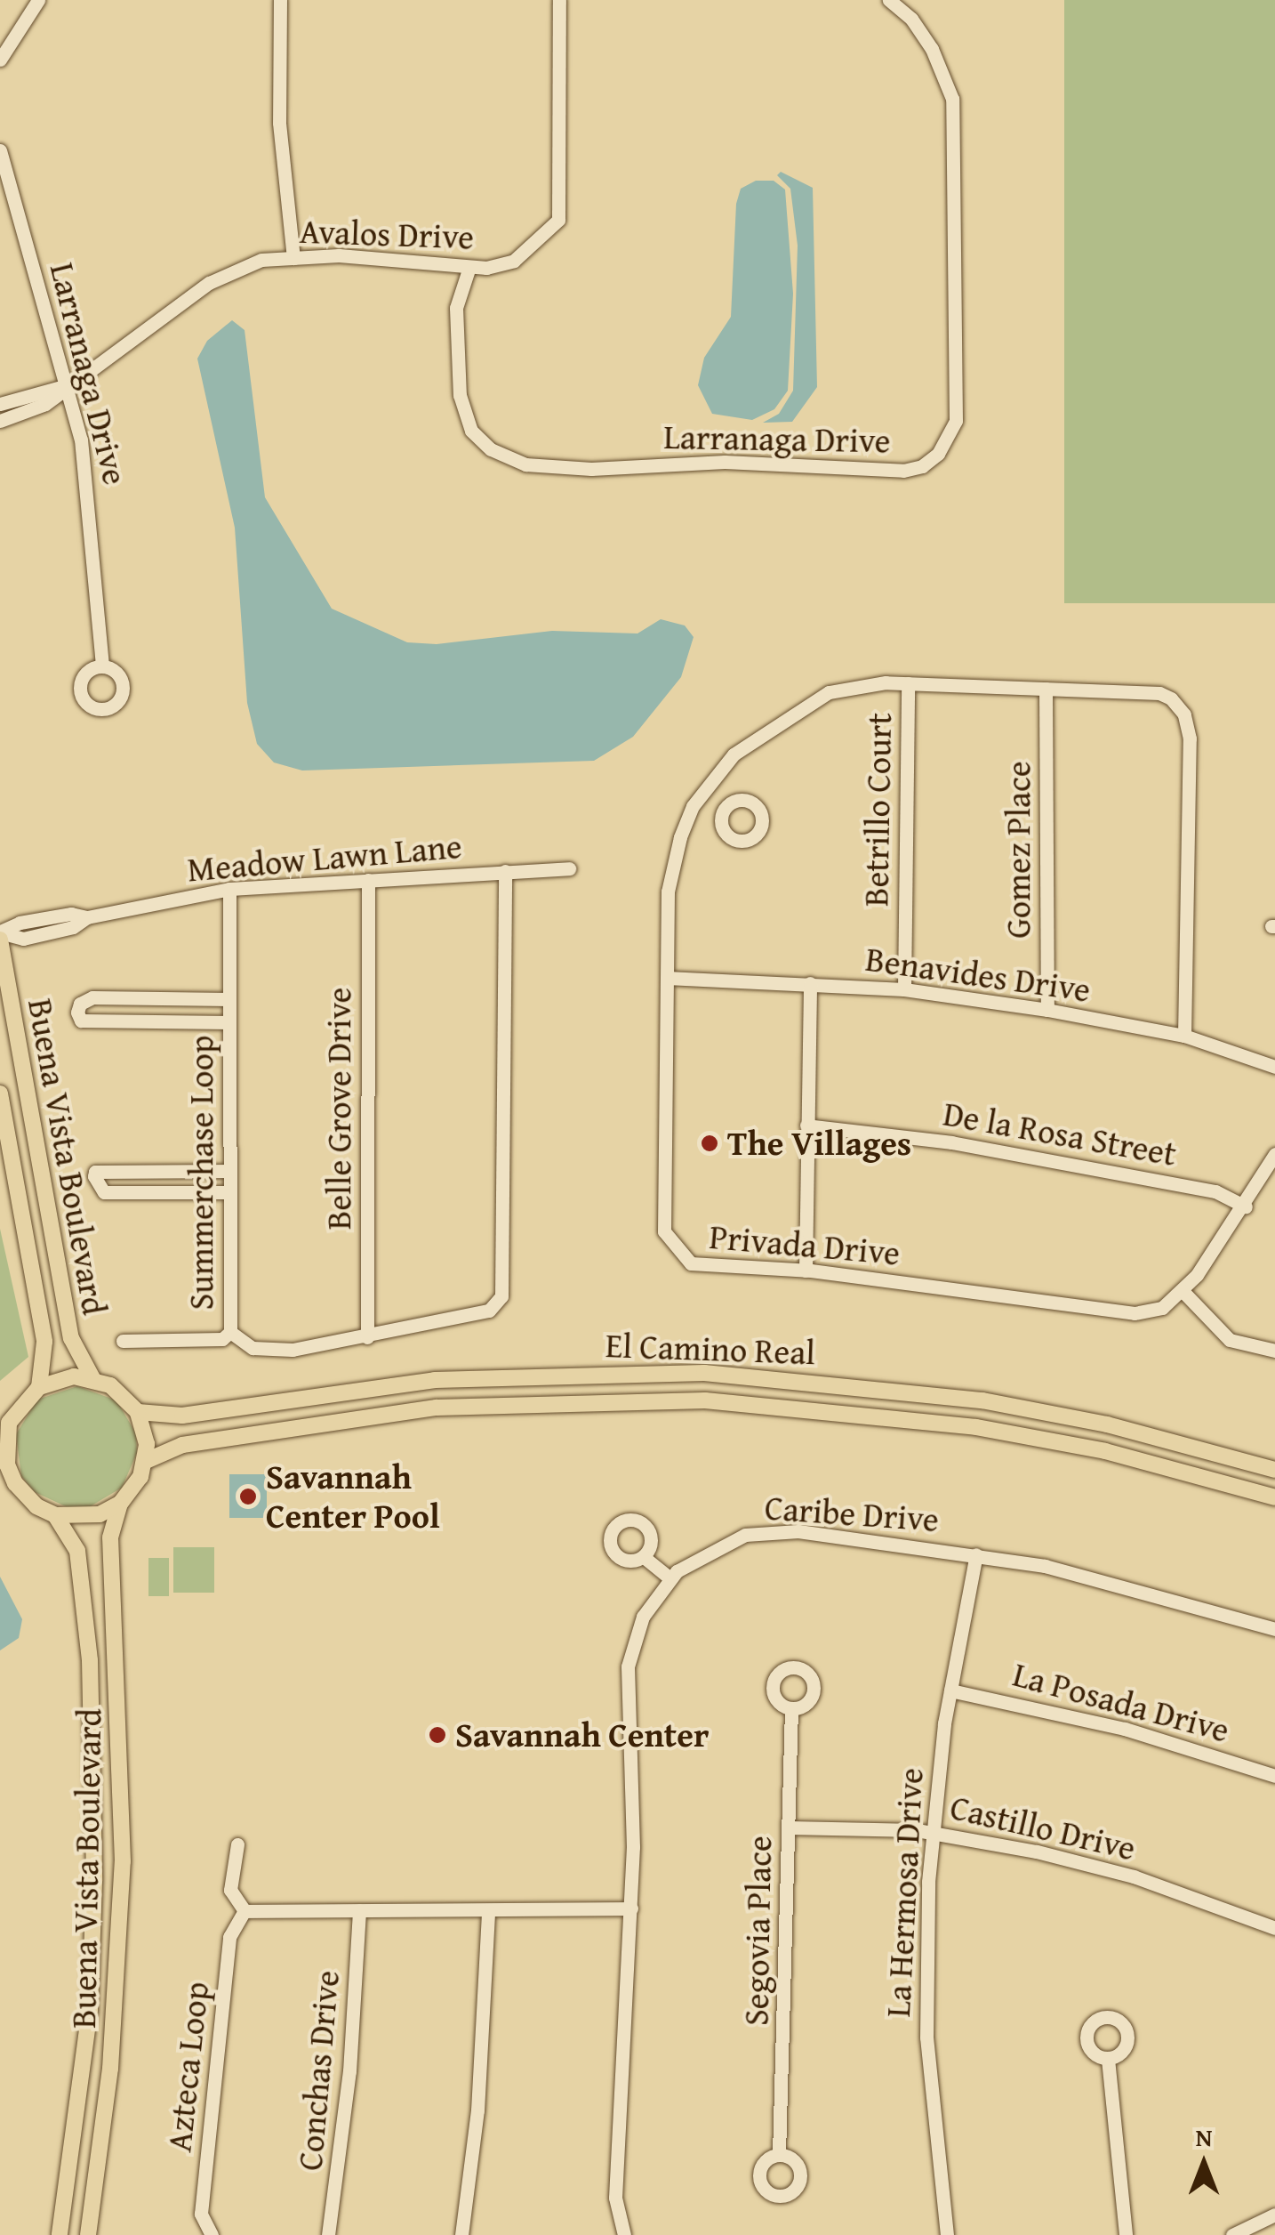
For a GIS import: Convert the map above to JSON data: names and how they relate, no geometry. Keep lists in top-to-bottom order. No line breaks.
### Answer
{"streets":{"main road":["Buena Vista Boulevard","El Camino Real"],"street":["Avalos Drive","Larranaga Drive","Betrillo Court","Gomez Place","Meadow Lawn Lane","Benavides Drive","Belle Grove Drive","De la Rosa Street","Summerchase Loop","Privada Drive","Caribe Drive","La Posada Drive","Castillo Drive","La Hermosa Drive","Segovia Place","Azteca Loop","Conchas Drive"]},"crossings":[["Avalos Drive","Larranaga Drive"],["Betrillo Court","Benavides Drive"],["Betrillo Court","Privada Drive"],["Gomez Place","Benavides Drive"],["Gomez Place","Privada Drive"],["Meadow Lawn Lane","Belle Grove Drive"],["Meadow Lawn Lane","Buena Vista Boulevard"],["Meadow Lawn Lane","Summerchase Loop"],["Benavides Drive","Privada Drive"],["Belle Grove Drive","Summerchase Loop"],["De la Rosa Street","Privada Drive"],["Buena Vista Boulevard","El Camino Real"],["Caribe Drive","La Hermosa Drive"],["La Posada Drive","La Hermosa Drive"],["Castillo Drive","La Hermosa Drive"],["Castillo Drive","Segovia Place"]],"places":["The Villages","Savannah Center Pool","Savannah Center"],"north":"top"}
